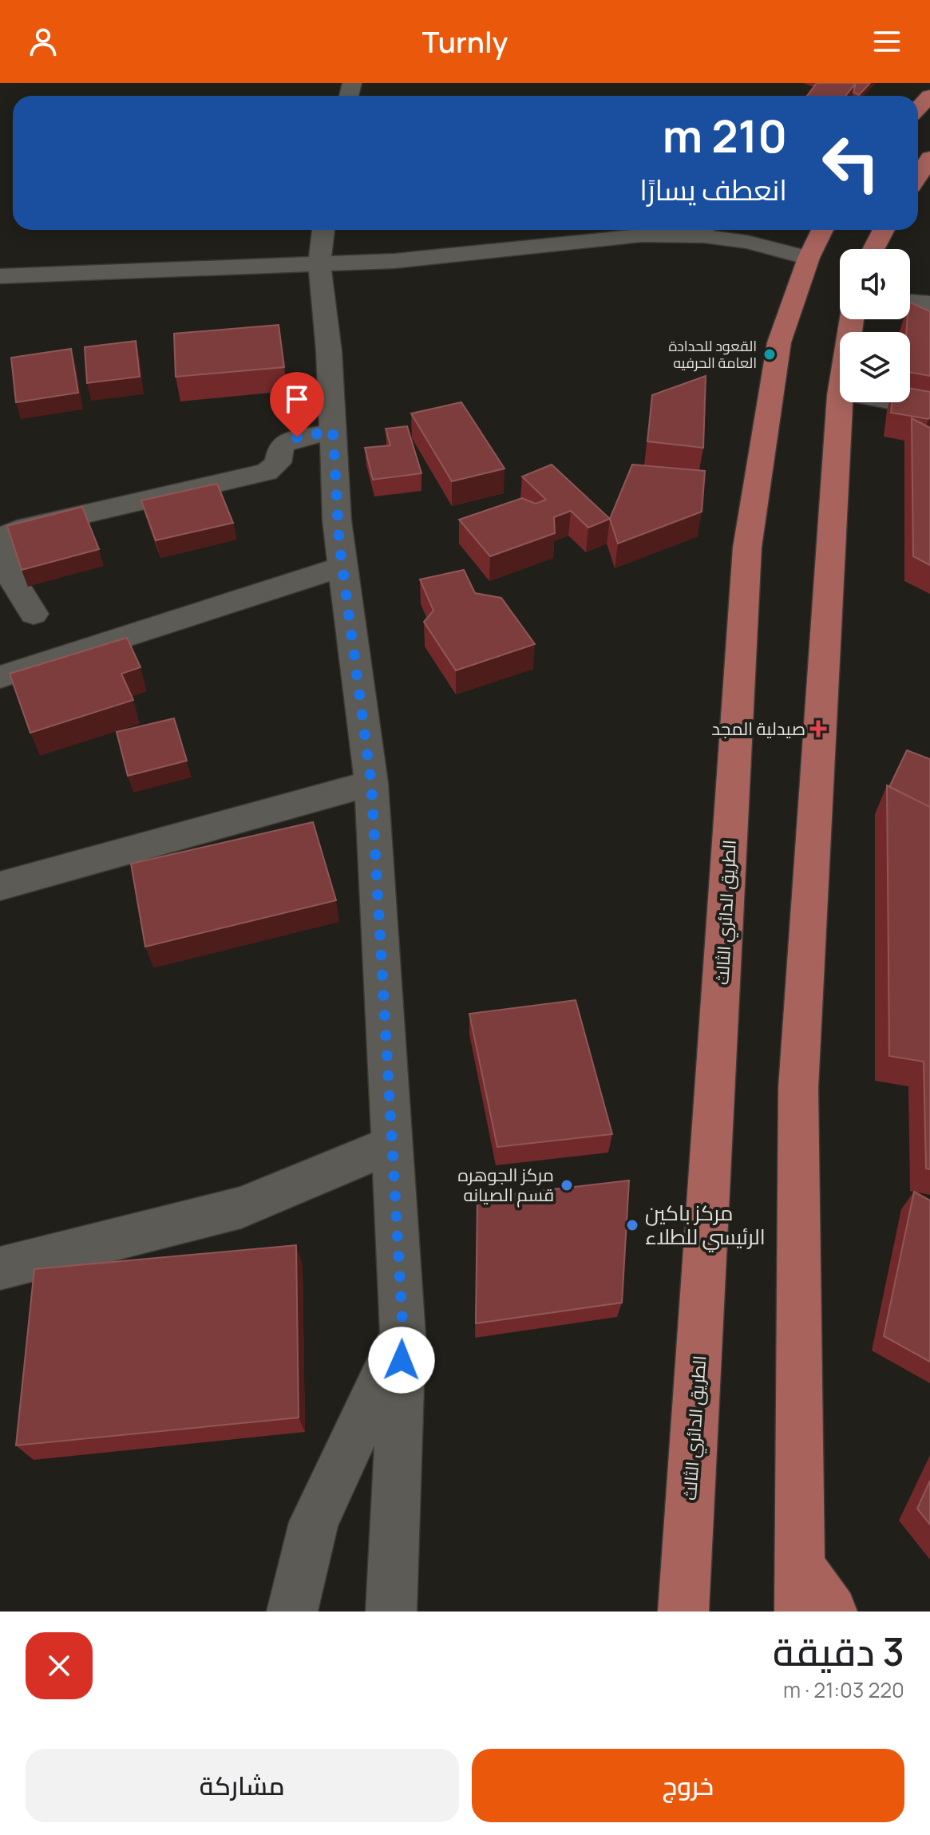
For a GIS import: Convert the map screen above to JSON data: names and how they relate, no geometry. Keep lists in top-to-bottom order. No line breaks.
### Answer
{"streets":{"main road":["الطريق الدائري الثالث"]},"places":{"other":["القعود للحدادة العامة الحرفيه","مركز الجوهره قسم الصيانه","مركز باكين الرئيسي للطلاء"],"health":["صيدلية المجد"]},"page":{"header":"Turnly","turn":["210 m","انعطف يسارًا"],"heading":["3 دقيقة","220 m · 21:03"],"buttons":["خروج","مشاركة"]}}
